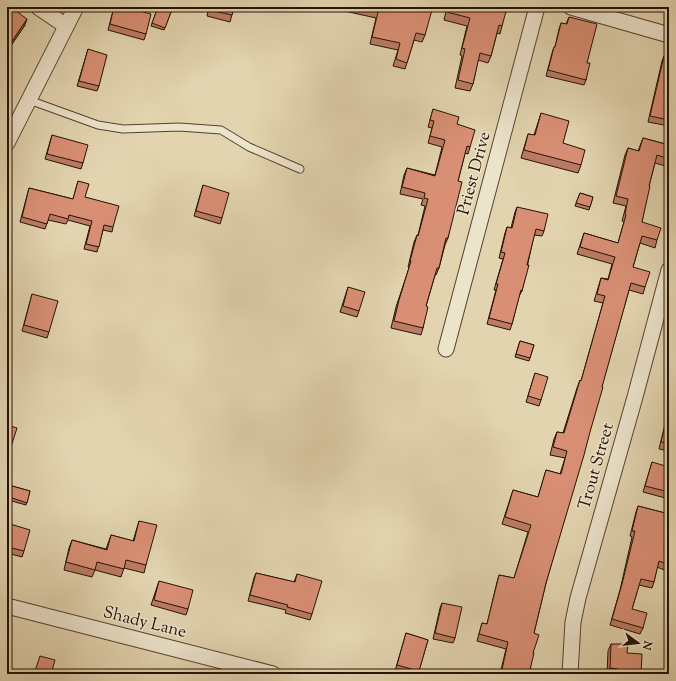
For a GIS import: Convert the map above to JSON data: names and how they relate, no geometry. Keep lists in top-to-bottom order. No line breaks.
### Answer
{"streets":{"street":["Priest Drive","Trout Street","Shady Lane"]},"north":"right"}
